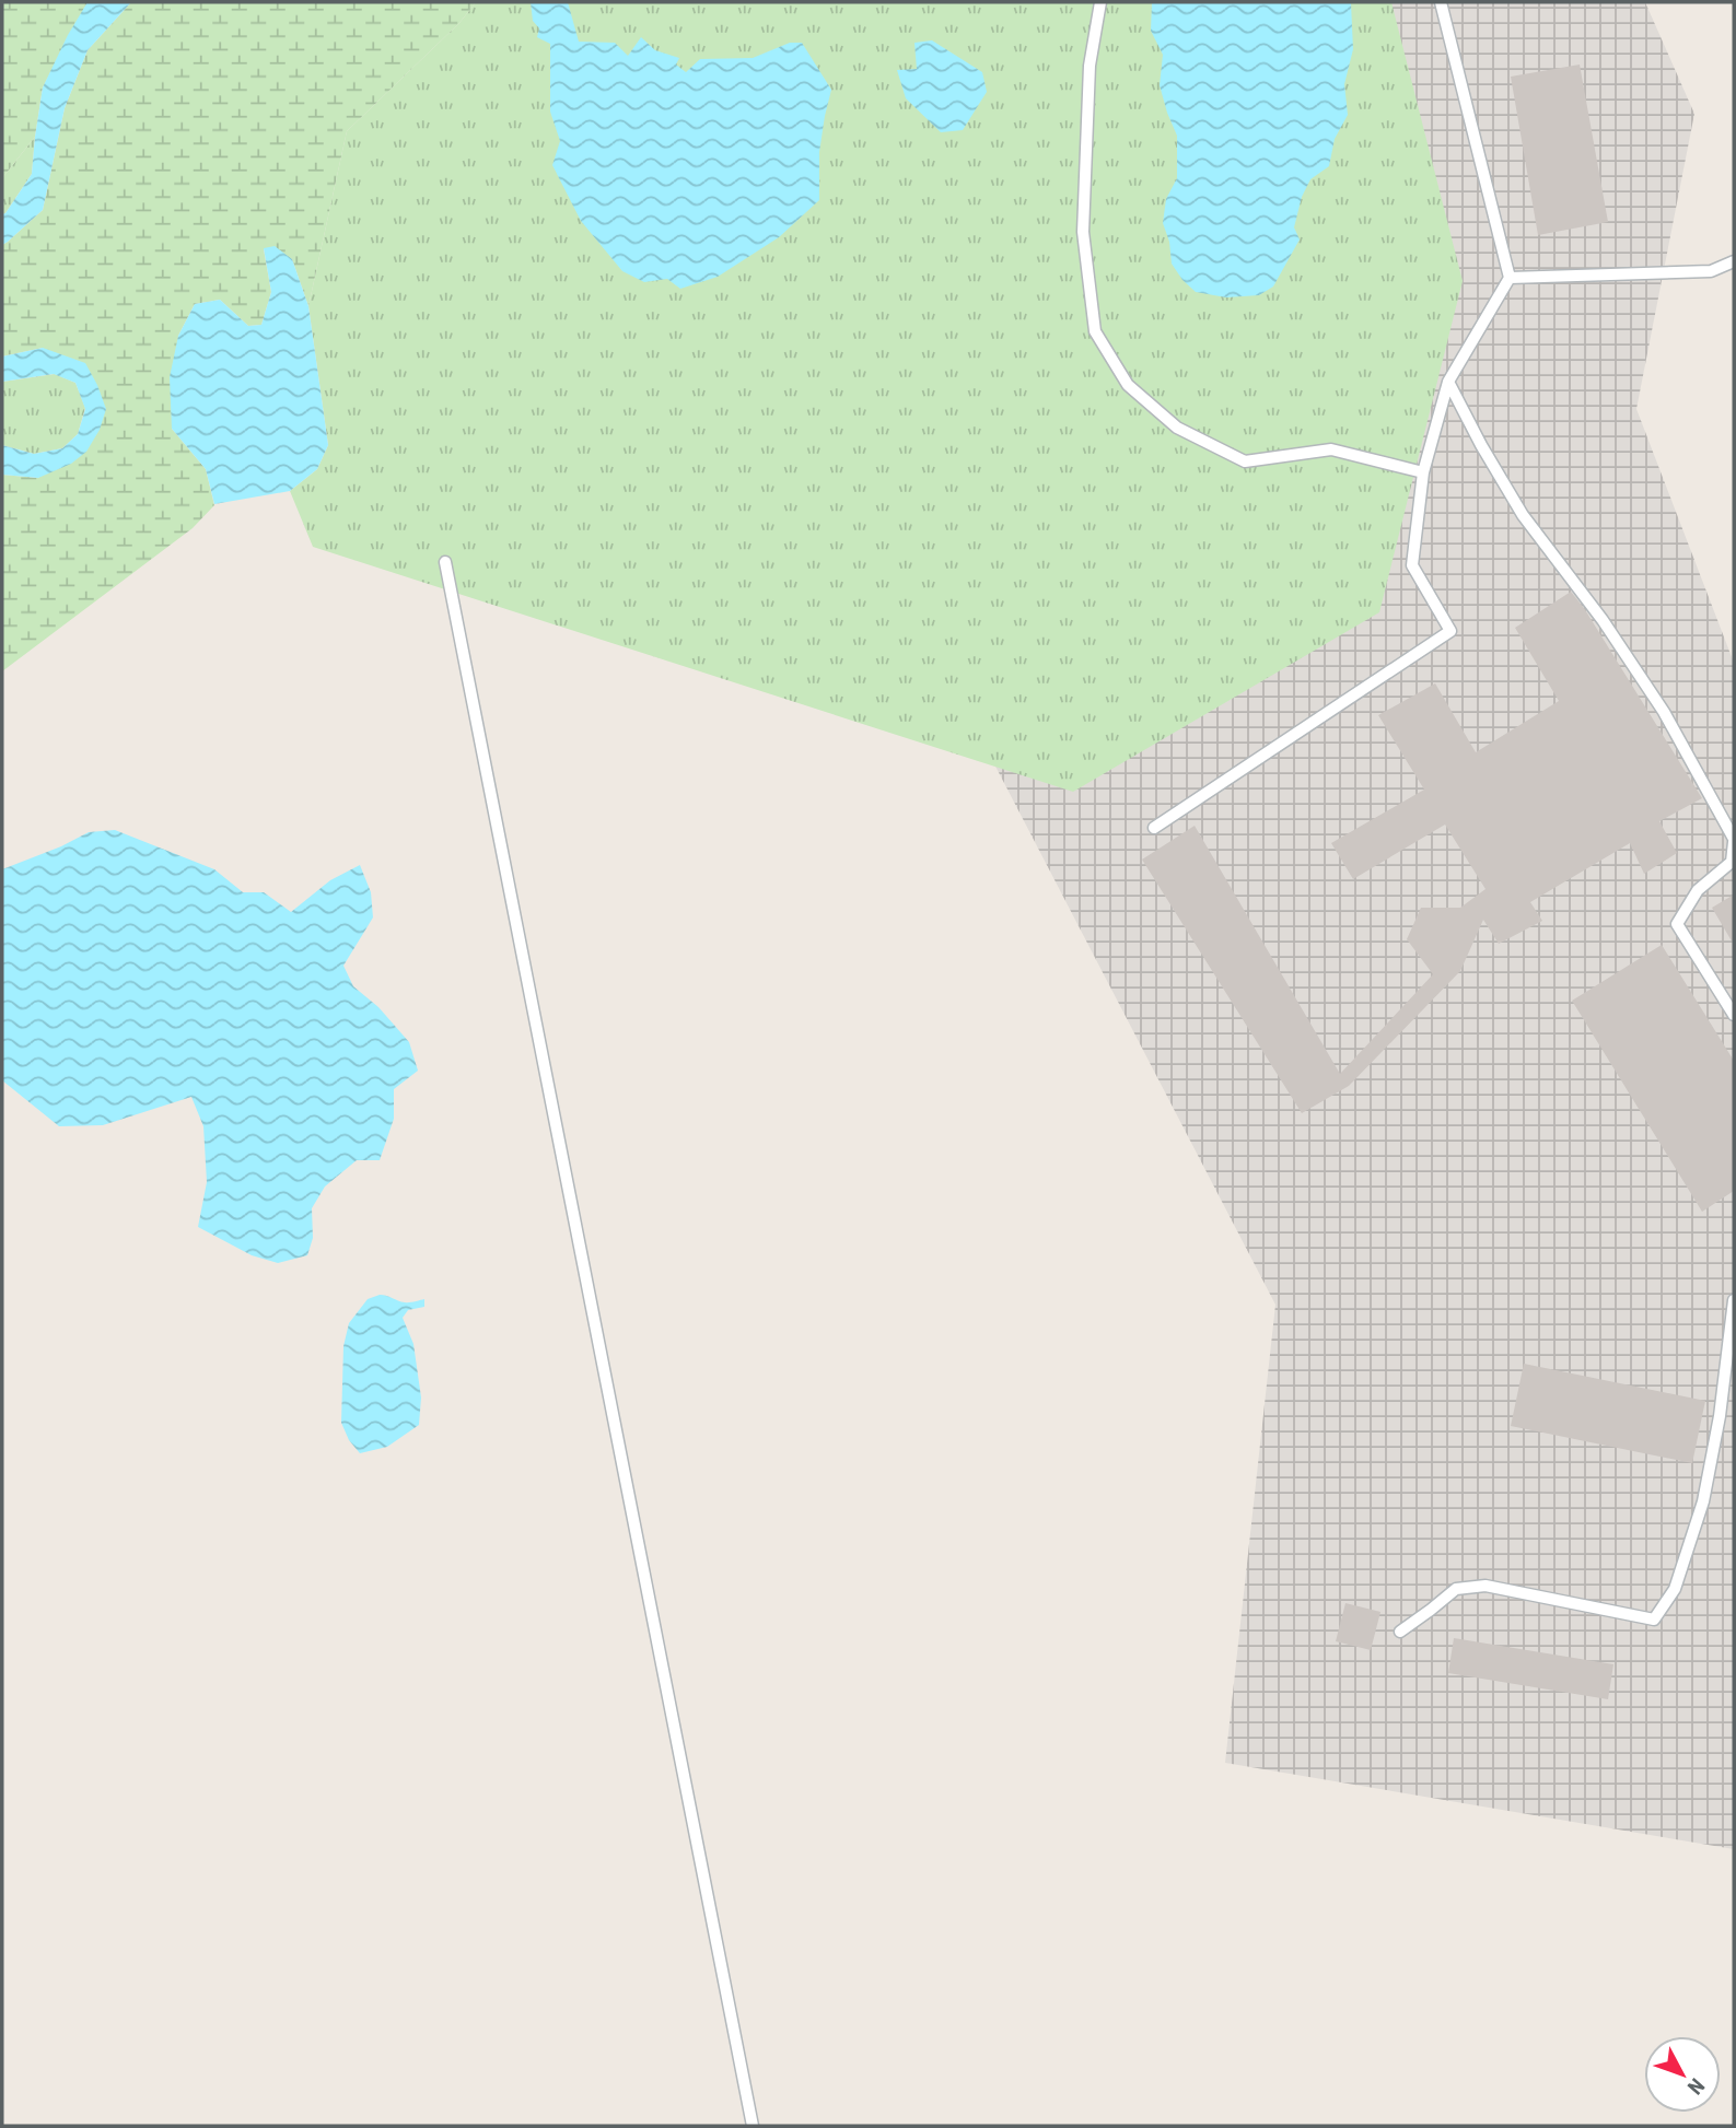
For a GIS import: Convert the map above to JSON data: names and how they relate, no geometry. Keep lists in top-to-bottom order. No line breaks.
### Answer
{"north":"bottom right"}
